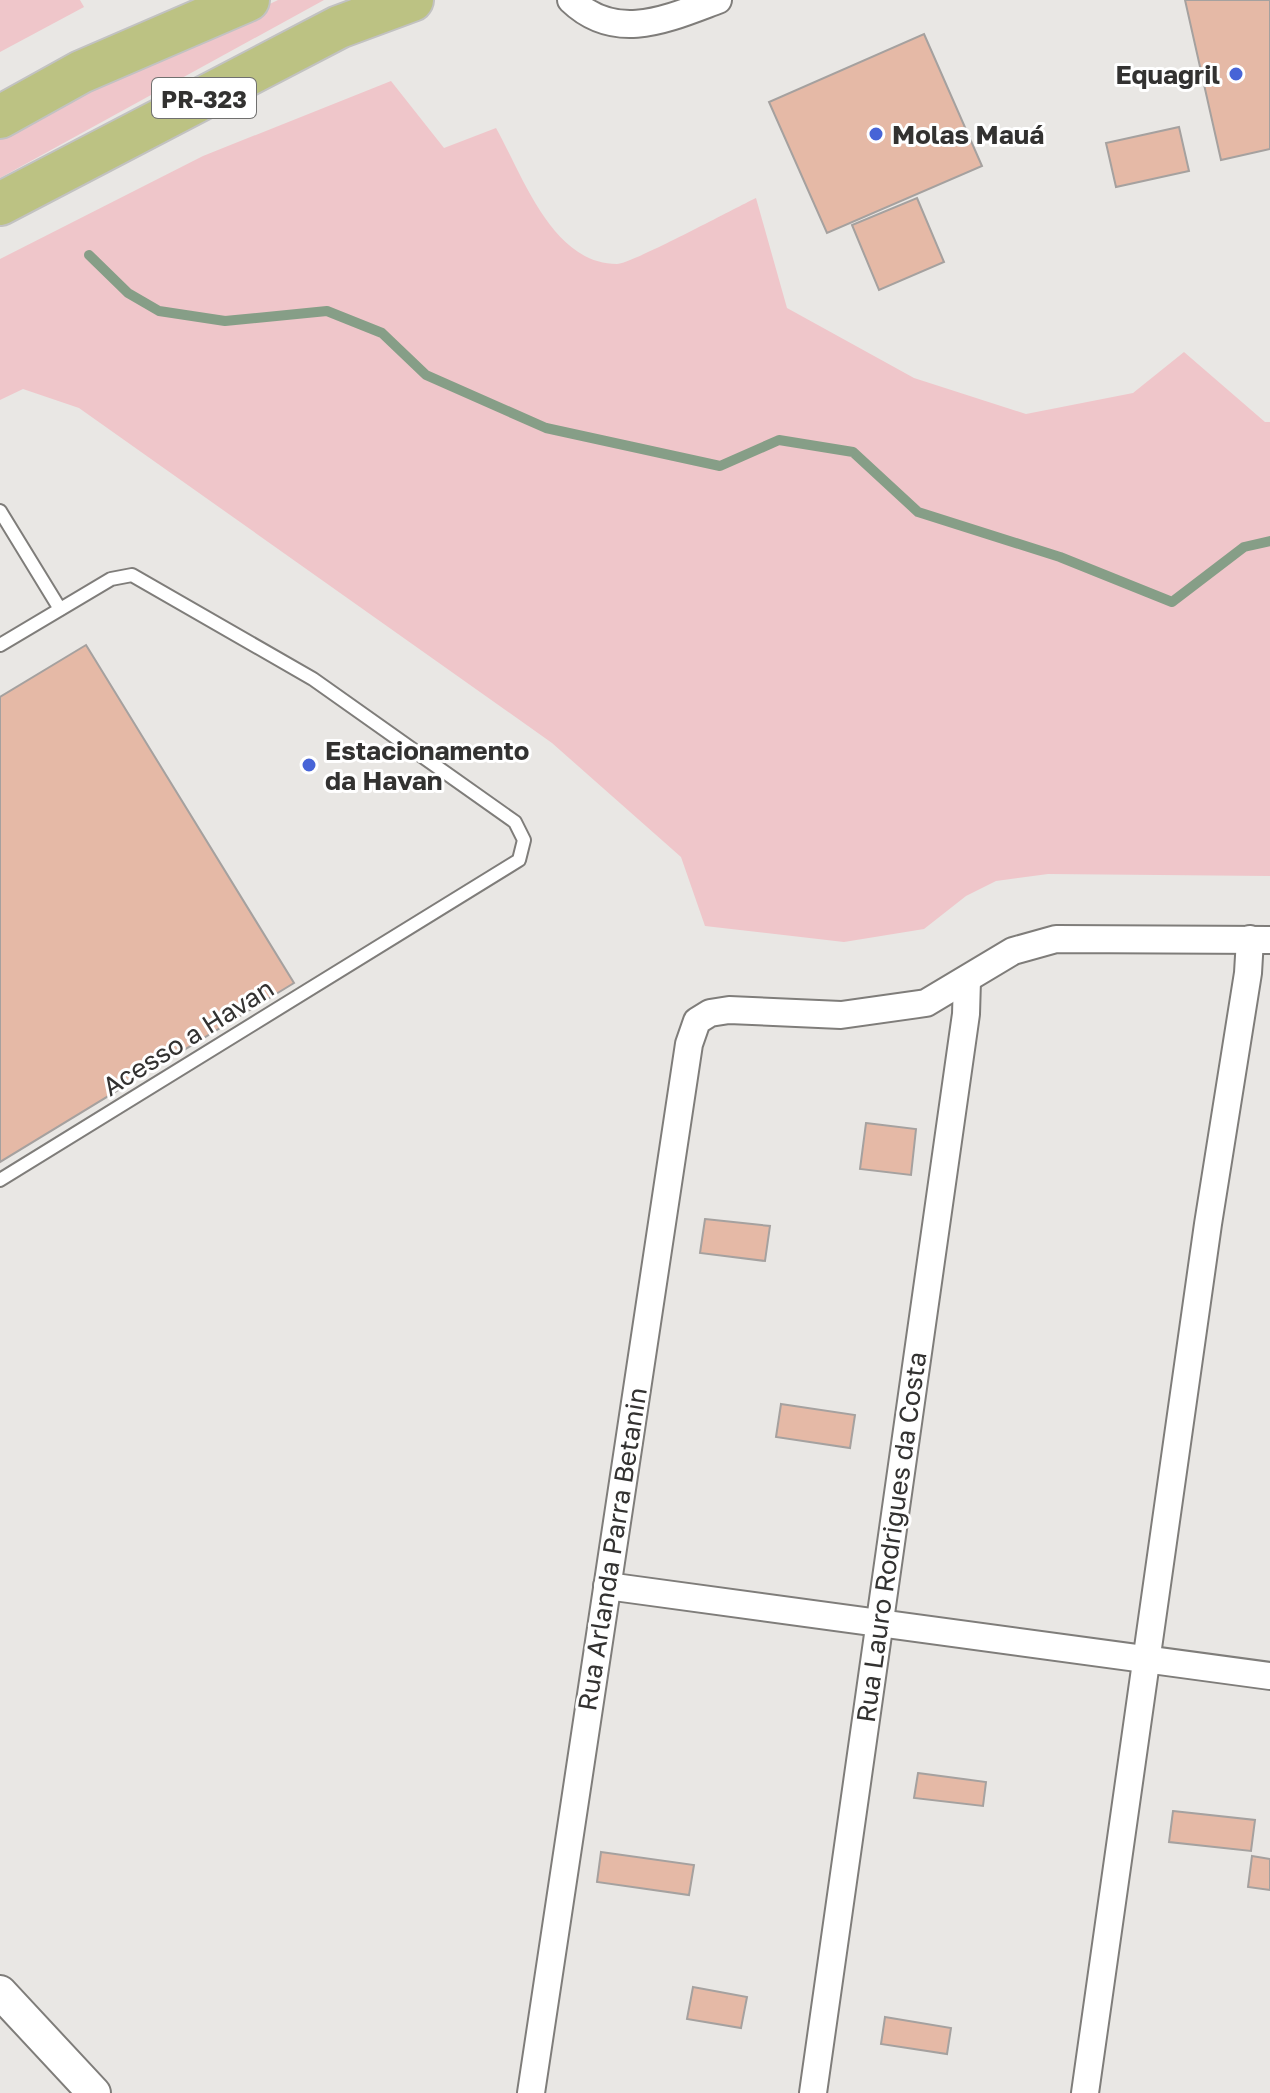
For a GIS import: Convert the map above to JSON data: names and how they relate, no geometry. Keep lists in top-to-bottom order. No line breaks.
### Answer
{"streets":{"highway":["PR-323"],"street":["Rua Lauro Rodrigues da Costa","Rua Arlanda Parra Betanin"],"lane":["Acesso a Havan"]},"crossings":[["Rua Lauro Rodrigues da Costa","Rua Arlanda Parra Betanin"]],"places":["Equagril","Molas Mauá","Estacionamento da Havan"]}
